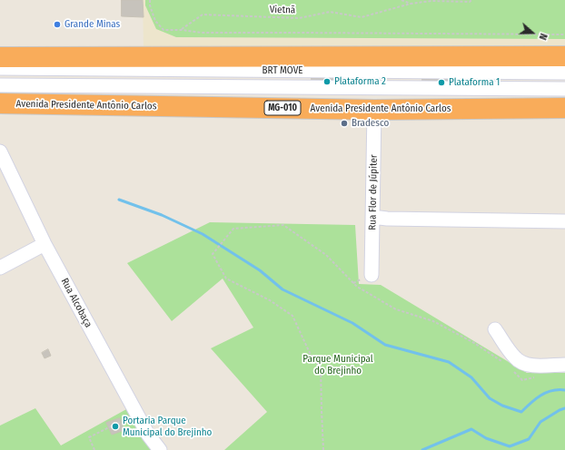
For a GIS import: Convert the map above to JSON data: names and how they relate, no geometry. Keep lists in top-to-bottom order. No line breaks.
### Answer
{"streets":{"highway":["Avenida Presidente Antônio Carlos","MG-010"],"street":["BRT MOVE","Rua Flor de Júpiter","Rua Alcobaça"],"path":["Vietnã"]},"crossings":[["Avenida Presidente Antônio Carlos","Rua Flor de Júpiter"]],"parks":["Parque Municipal do Brejinho"],"places":["Grande Minas","Plataforma 2","Plataforma 1","Bradesco","Portaria Parque Municipal do Brejinho"],"north":"right"}
